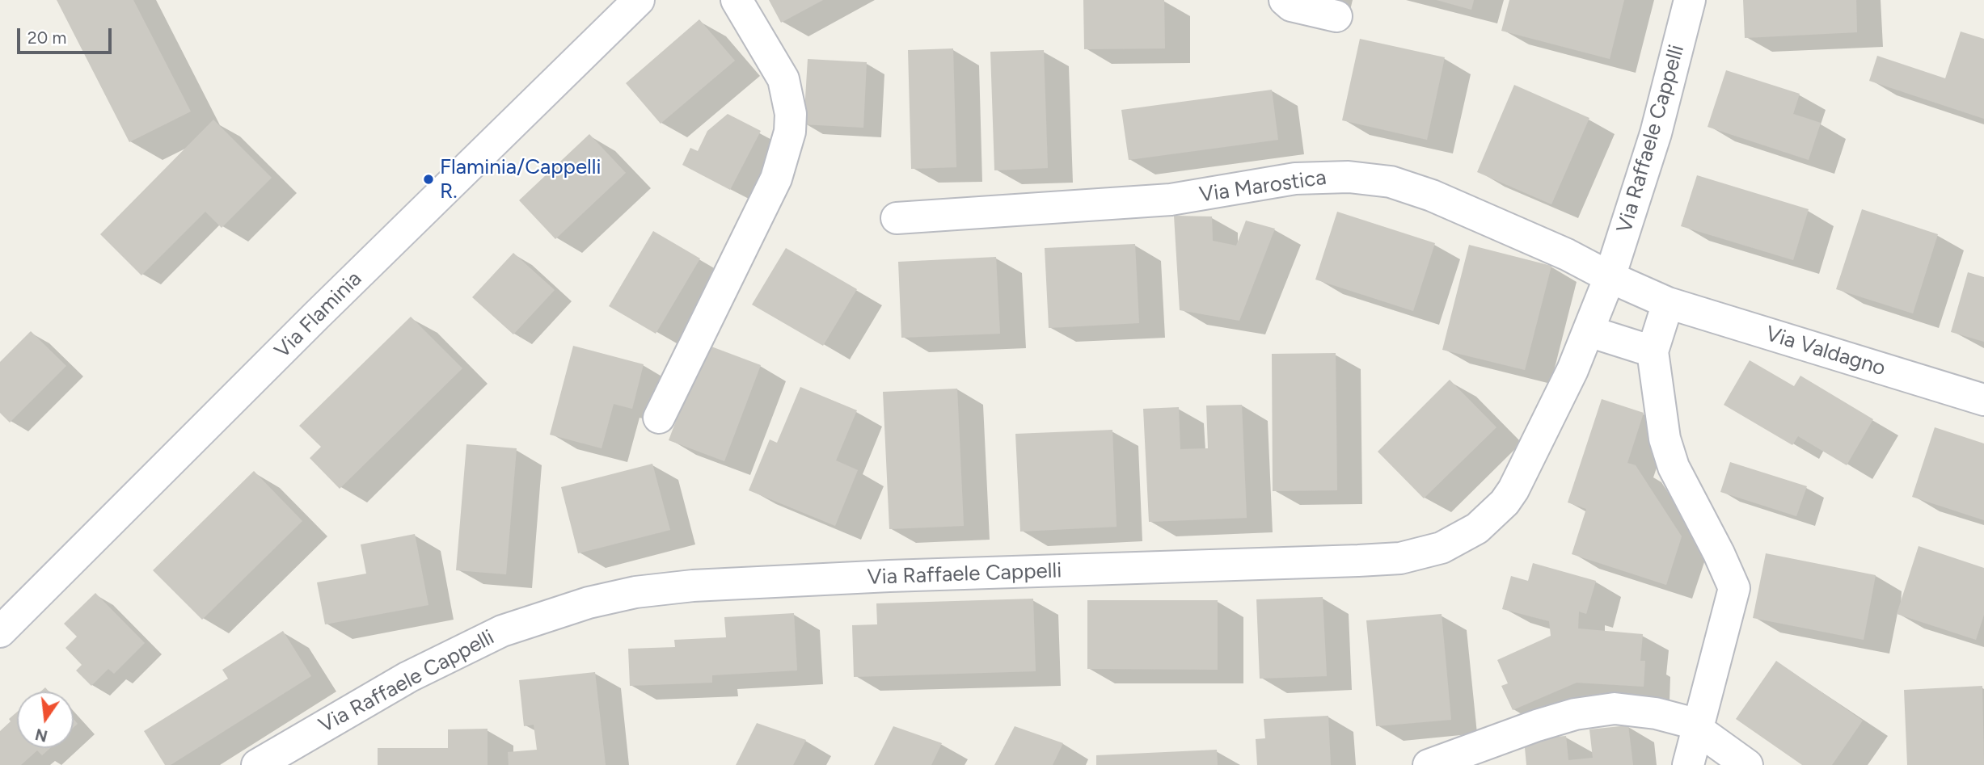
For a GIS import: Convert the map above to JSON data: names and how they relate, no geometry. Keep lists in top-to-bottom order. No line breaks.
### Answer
{"streets":{"street":["Via Raffaele Cappelli","Via Marostica","Via Flaminia","Via Valdagno"]},"crossings":[["Via Raffaele Cappelli","Via Marostica"],["Via Marostica","Via Valdagno"]],"places":["Flaminia/Cappelli R."],"scale_bar":"20 m","north":"bottom"}
